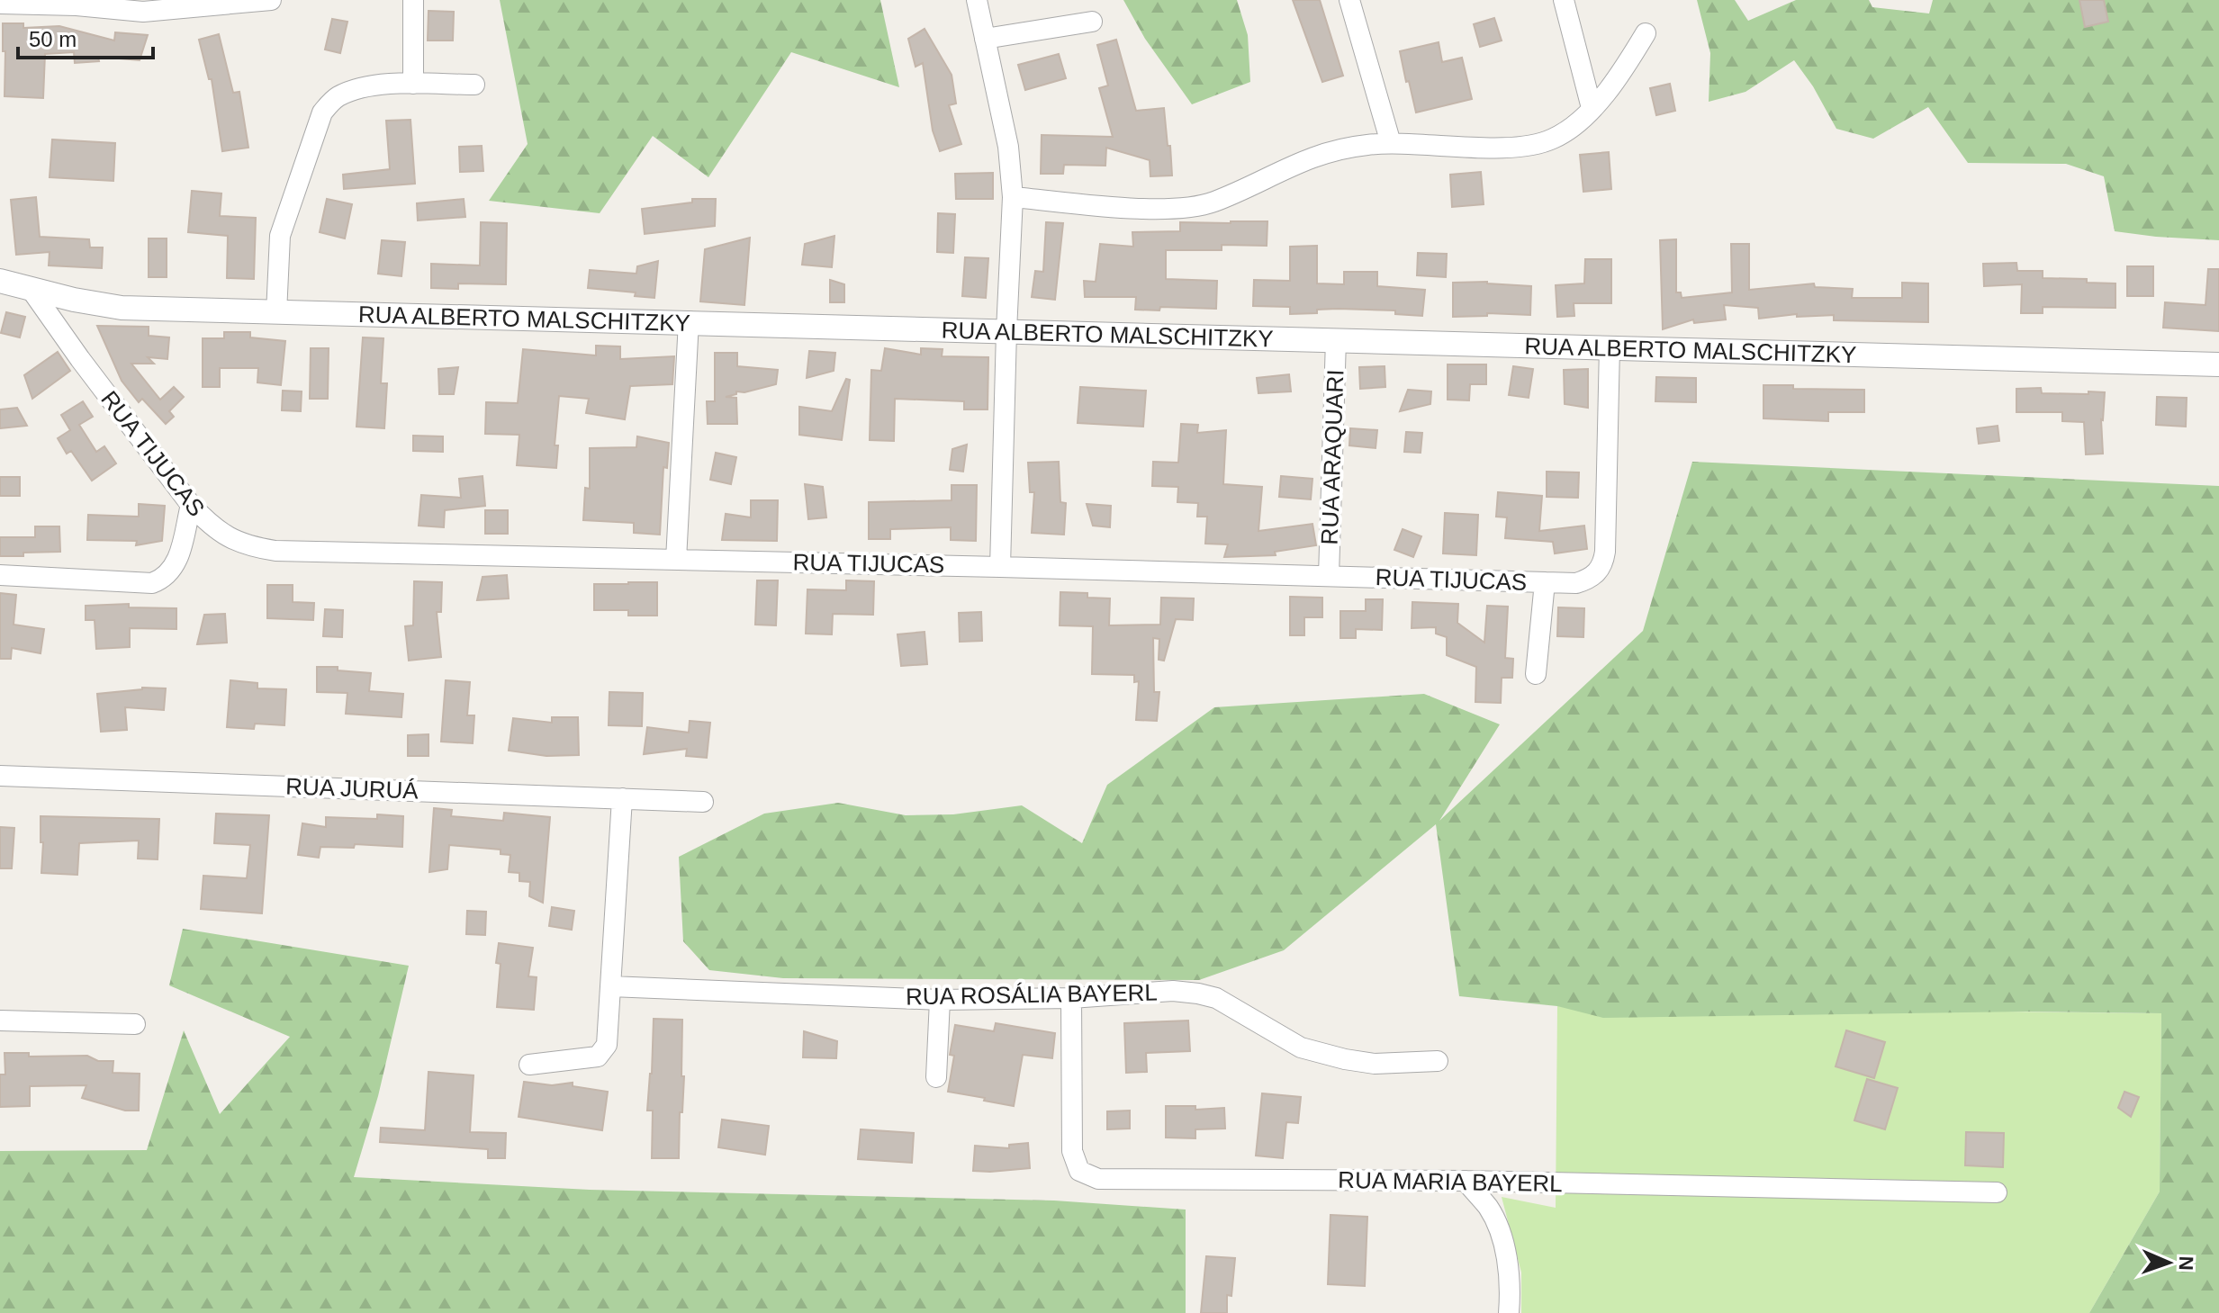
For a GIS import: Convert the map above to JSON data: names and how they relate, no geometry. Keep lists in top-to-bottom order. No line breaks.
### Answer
{"streets":{"street":["RUA ALBERTO MALSCHITZKY","RUA TIJUCAS","RUA ARAQUARI","RUA JURUÁ","RUA ROSÁLIA BAYERL","RUA MARIA BAYERL"]},"crossings":[["RUA ALBERTO MALSCHITZKY","RUA TIJUCAS"],["RUA ALBERTO MALSCHITZKY","RUA ARAQUARI"],["RUA TIJUCAS","RUA ARAQUARI"],["RUA ROSÁLIA BAYERL","RUA MARIA BAYERL"]],"scale_bar":"50 m","north":"right"}
